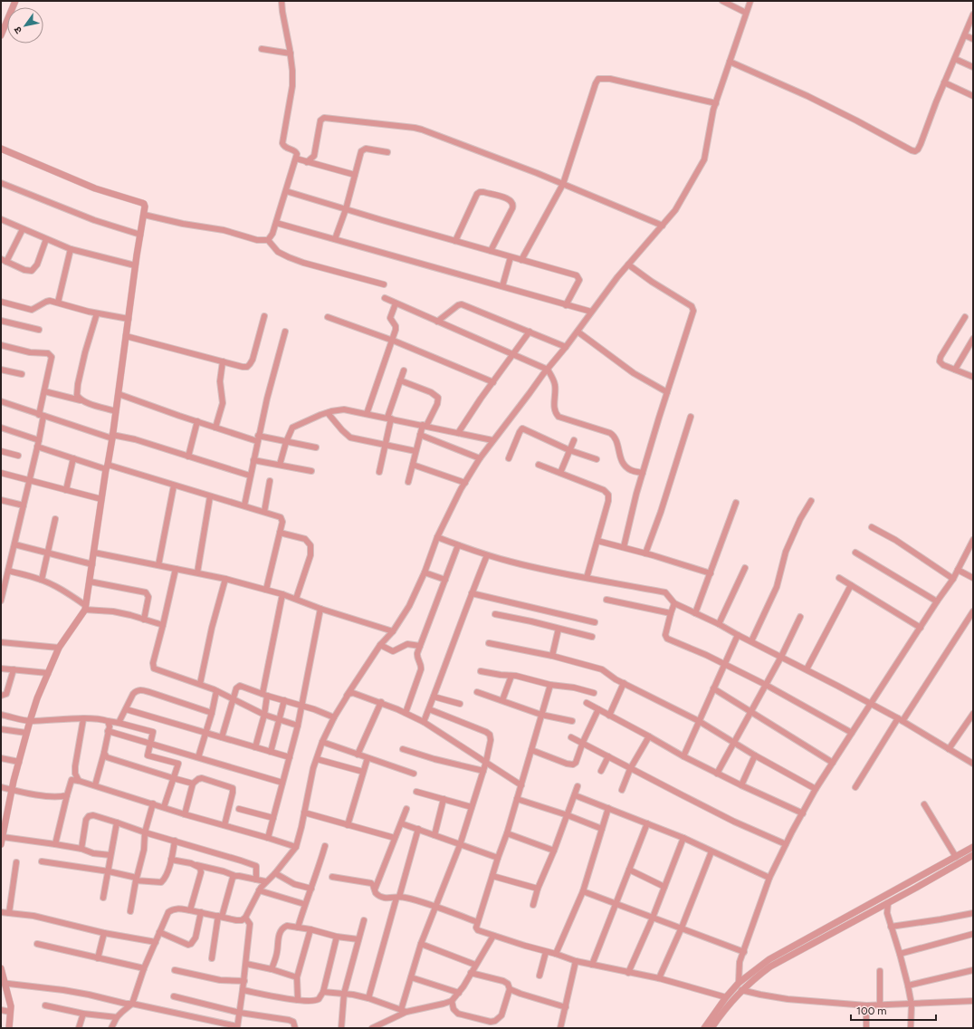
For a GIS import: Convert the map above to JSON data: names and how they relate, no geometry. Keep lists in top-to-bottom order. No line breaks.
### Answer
{"scale_bar":"100 m","north":"bottom left"}
